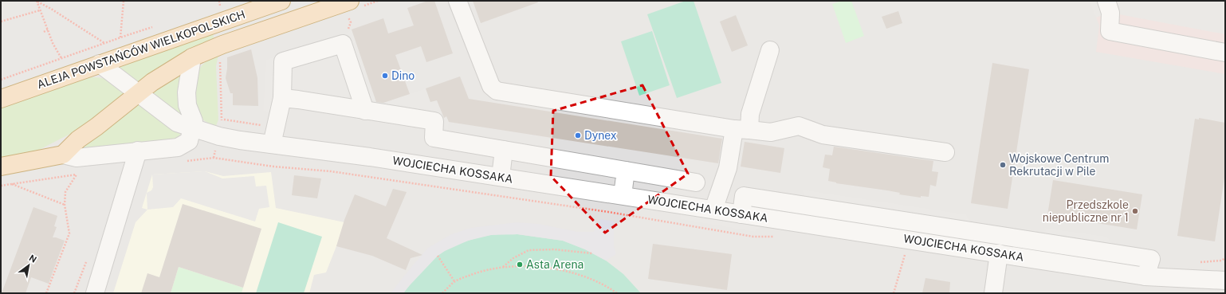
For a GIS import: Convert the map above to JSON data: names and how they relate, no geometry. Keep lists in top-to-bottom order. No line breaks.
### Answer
{"streets":{"main road":["ALEJA POWSTAŃCÓW WIELKOPOLSKICH"],"street":["WOJCIECHA KOSSAKA"]},"crossings":[["ALEJA POWSTAŃCÓW WIELKOPOLSKICH","WOJCIECHA KOSSAKA"]],"places":["Dino","Dynex","Wojskowe Centrum Rekrutacji w Pile","Przedszkole niepubliczne nr 1","Asta Arena"],"north":"top right"}
